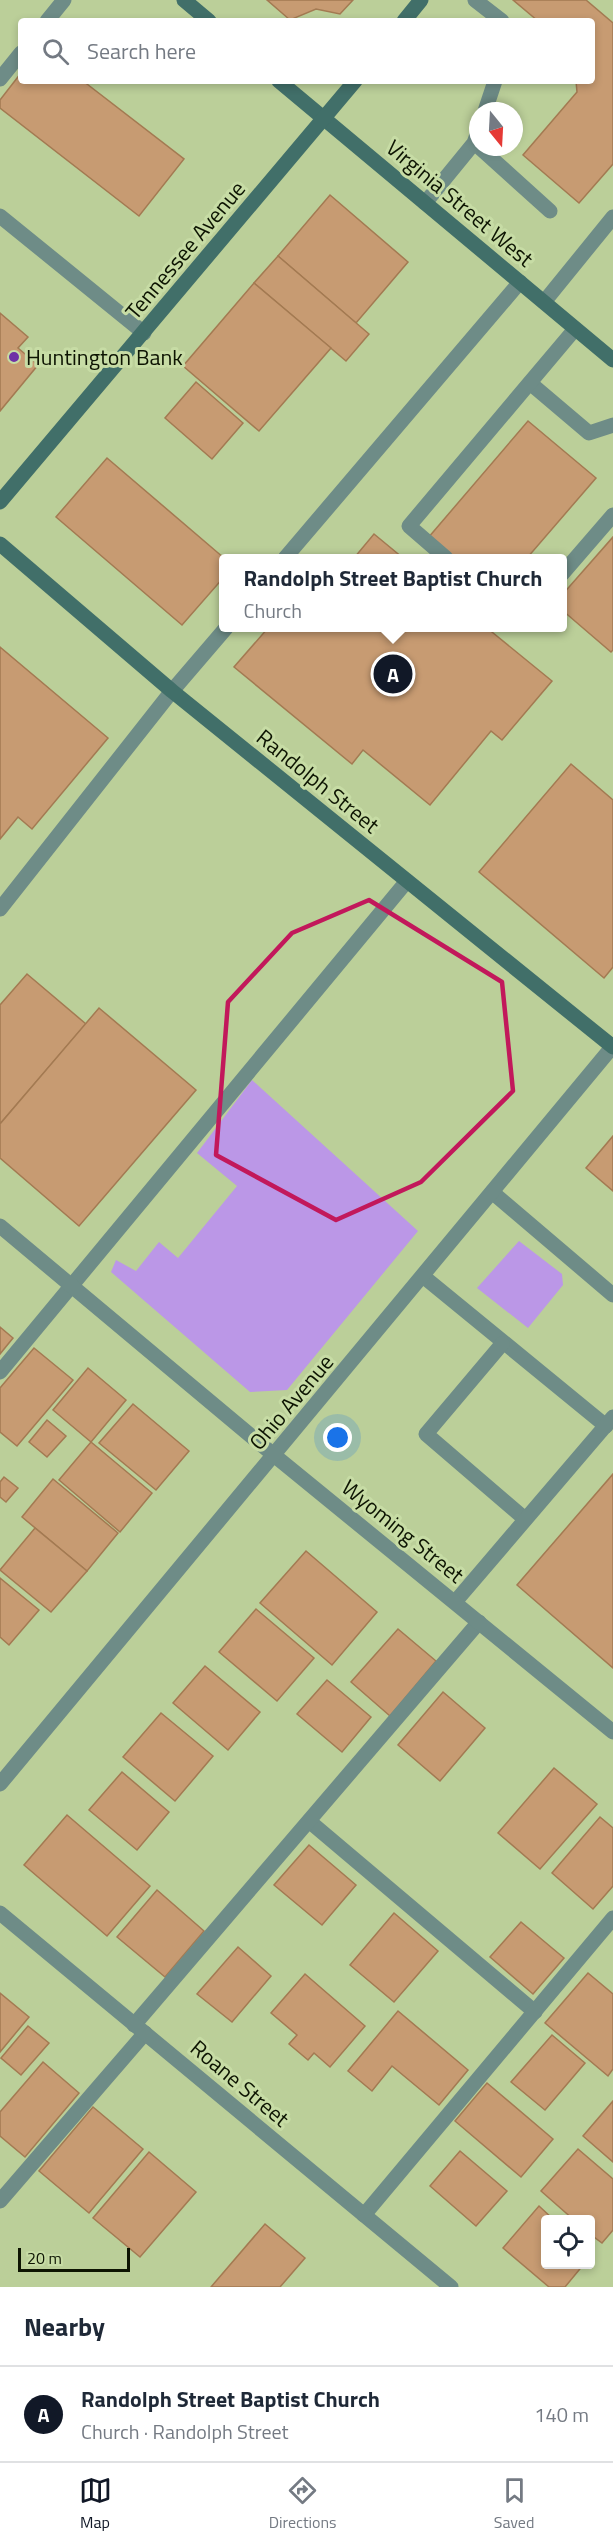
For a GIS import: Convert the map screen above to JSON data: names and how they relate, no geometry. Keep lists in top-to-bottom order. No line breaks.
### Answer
{"streets":{"main road":["Virginia Street West","Tennessee Avenue","Randolph Street"],"street":["Ohio Avenue","Wyoming Street","Roane Street"]},"crossings":[["Virginia Street West","Tennessee Avenue"],["Randolph Street","Ohio Avenue"],["Ohio Avenue","Wyoming Street"]],"places":["Huntington Bank"],"scale_bar":"20 m","north":"bottom","page":{"search":"Search here","popup":["Randolph Street Baptist Church","Church"],"pins":"A","scale":"20 m","heading":"Nearby","list":[{"mark":"A","name":"Randolph Street Baptist Church","note":"Church · Randolph Street","value":"140 m"}],"nav":["Map","Directions","Saved"]}}
